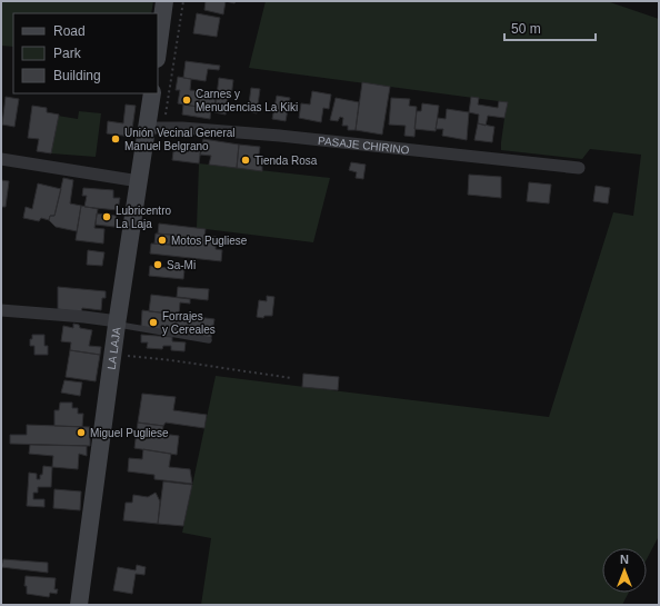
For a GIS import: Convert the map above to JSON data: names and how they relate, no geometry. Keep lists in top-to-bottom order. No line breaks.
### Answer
{"streets":{"main road":["LA LAJA"],"street":["PASAJE CHIRINO"]},"crossings":[["PASAJE CHIRINO","LA LAJA"]],"places":["Carnes y Menudencias La Kiki","Unión Vecinal General Manuel Belgrano","Tienda Rosa","Lubricentro La Laja","Motos Pugliese","Sa-Mi","Forrajes y Cereales","Miguel Pugliese"],"legend":["Road","Park","Building"],"scale_bar":"50 m","north":"top"}
